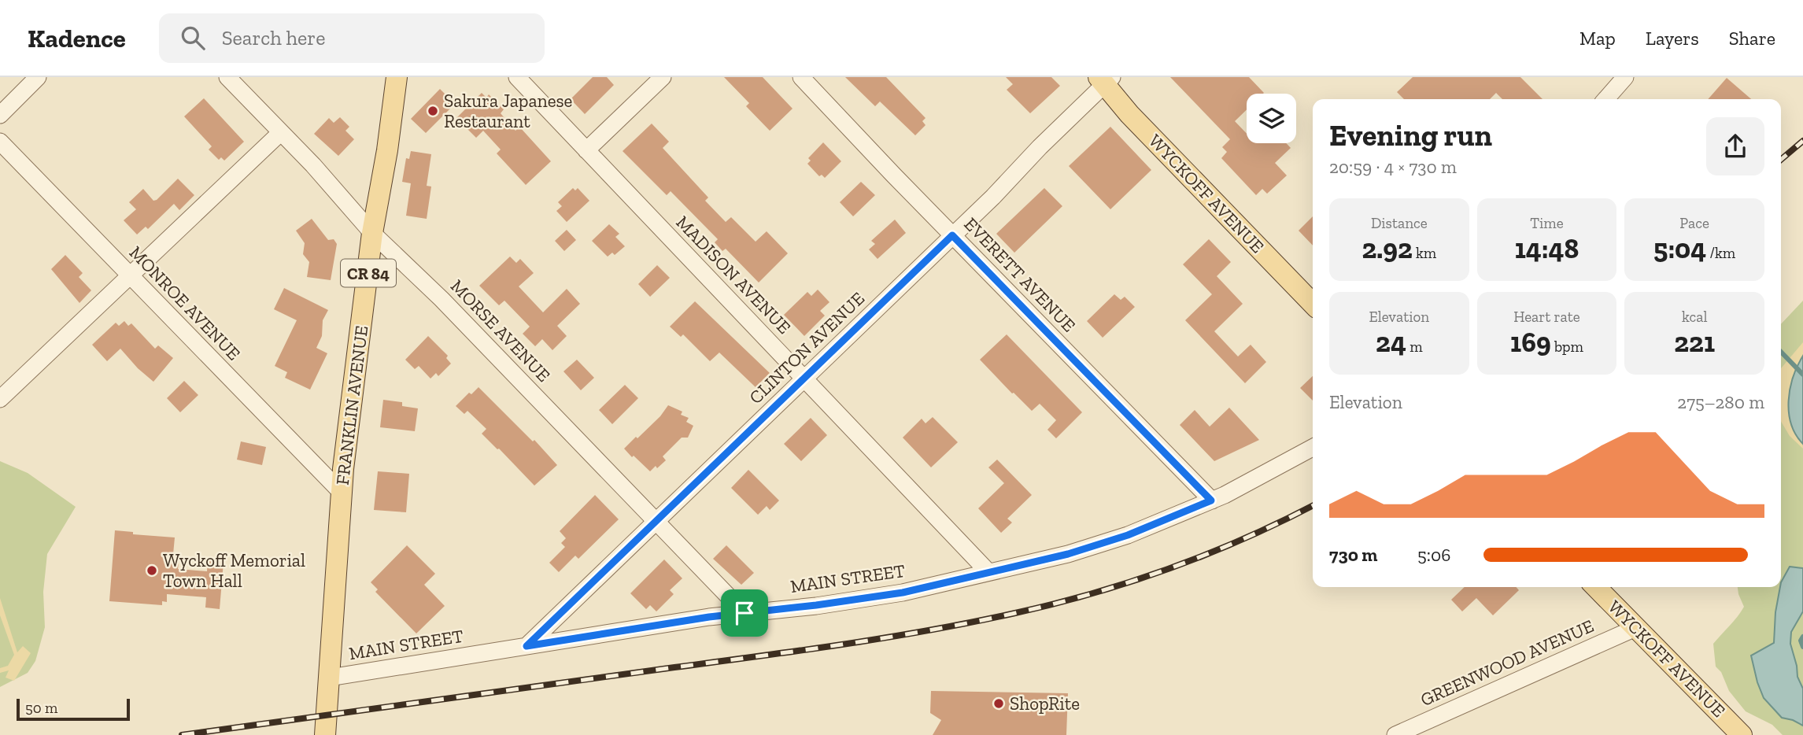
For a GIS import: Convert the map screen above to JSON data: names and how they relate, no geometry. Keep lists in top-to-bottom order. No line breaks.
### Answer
{"streets":{"main road":["WYCKOFF AVENUE","CR 84","FRANKLIN AVENUE"],"street":["MADISON AVENUE","EVERETT AVENUE","MONROE AVENUE","MORSE AVENUE","CLINTON AVENUE","MAIN STREET","GREENWOOD AVENUE"]},"crossings":[["WYCKOFF AVENUE","CLINTON AVENUE"],["WYCKOFF AVENUE","GREENWOOD AVENUE"],["MADISON AVENUE","CLINTON AVENUE"],["MADISON AVENUE","MAIN STREET"],["EVERETT AVENUE","CLINTON AVENUE"],["EVERETT AVENUE","MAIN STREET"],["MONROE AVENUE","FRANKLIN AVENUE"],["MORSE AVENUE","CLINTON AVENUE"],["MORSE AVENUE","FRANKLIN AVENUE"],["MORSE AVENUE","MAIN STREET"],["CLINTON AVENUE","MAIN STREET"],["FRANKLIN AVENUE","MAIN STREET"]],"places":["Sakura Japanese Restaurant","Wyckoff Memorial Town Hall","ShopRite"],"scale_bar":"50 m","page":{"header":"Kadence","search":"Search here","nav":["Map","Layers","Share"],"heading":["Evening run","20:59 · 4 × 730 m"],"stats":[["Distance","2.92 km"],["Time","14:48"],["Pace","5:04 /km"],["Elevation","24 m"],["Heart rate","169 bpm"],["kcal","221"]],"chart":["Elevation","275–280 m"],"list":[{"name":"730 m","note":"5:06"}],"scale":"50 m"}}
